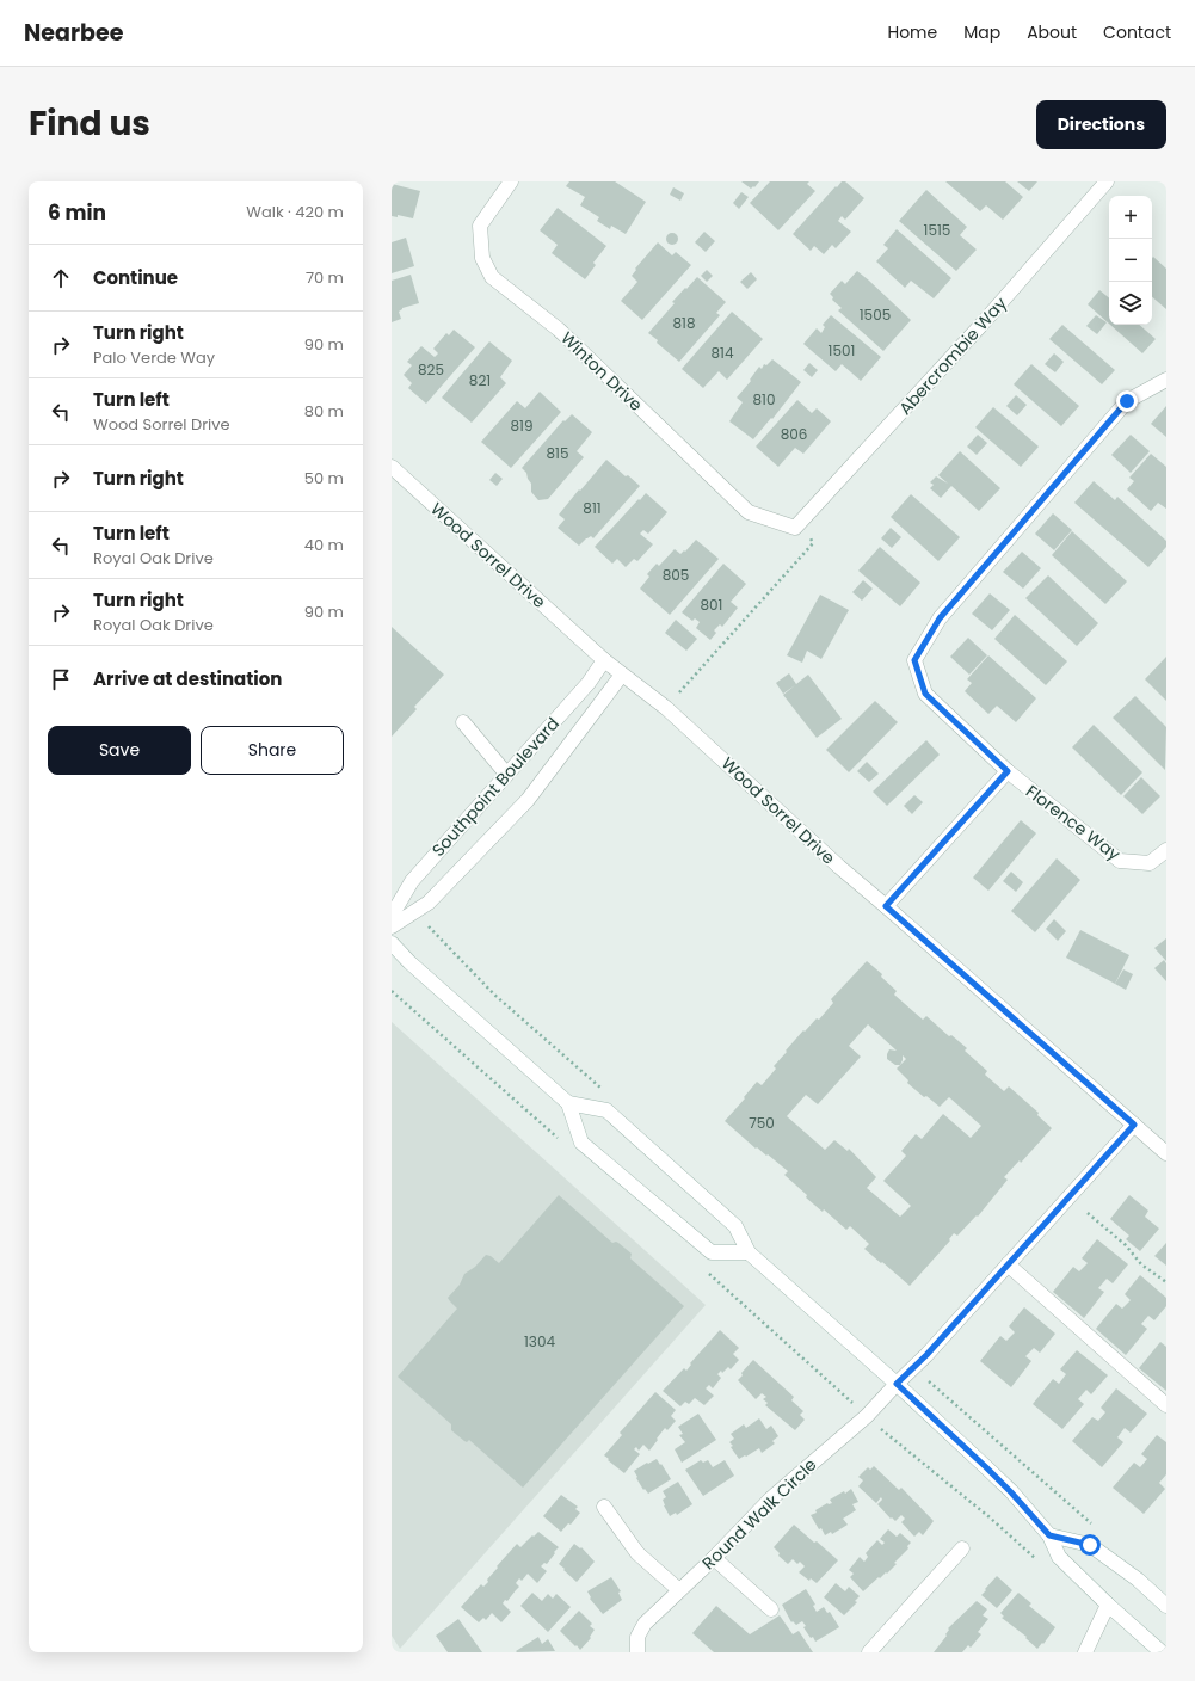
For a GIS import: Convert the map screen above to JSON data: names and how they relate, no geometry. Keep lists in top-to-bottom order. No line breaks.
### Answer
{"streets":{"street":["Abercrombie Way","Winton Drive","Wood Sorrel Drive","Southpoint Boulevard","Florence Way","Round Walk Circle"]},"crossings":[["Abercrombie Way","Winton Drive"],["Wood Sorrel Drive","Southpoint Boulevard"],["Wood Sorrel Drive","Round Walk Circle"]],"house_numbers":["1515","1505","818","1501","814","825","821","810","819","806","815","811","805","801","750","1304"],"page":{"header":"Nearbee","nav":["Home","Map","About","Contact"],"title":"Find us","buttons":["Directions",["Save","Share"]],"heading":["6 min","Walk · 420 m"],"map_buttons":["+","−"],"list":[["Continue","70 m"],["Turn right","Palo Verde Way","90 m"],["Turn left","Wood Sorrel Drive","80 m"],["Turn right","50 m"],["Turn left","Royal Oak Drive","40 m"],["Turn right","Royal Oak Drive","90 m"],"Arrive at destination"]}}
